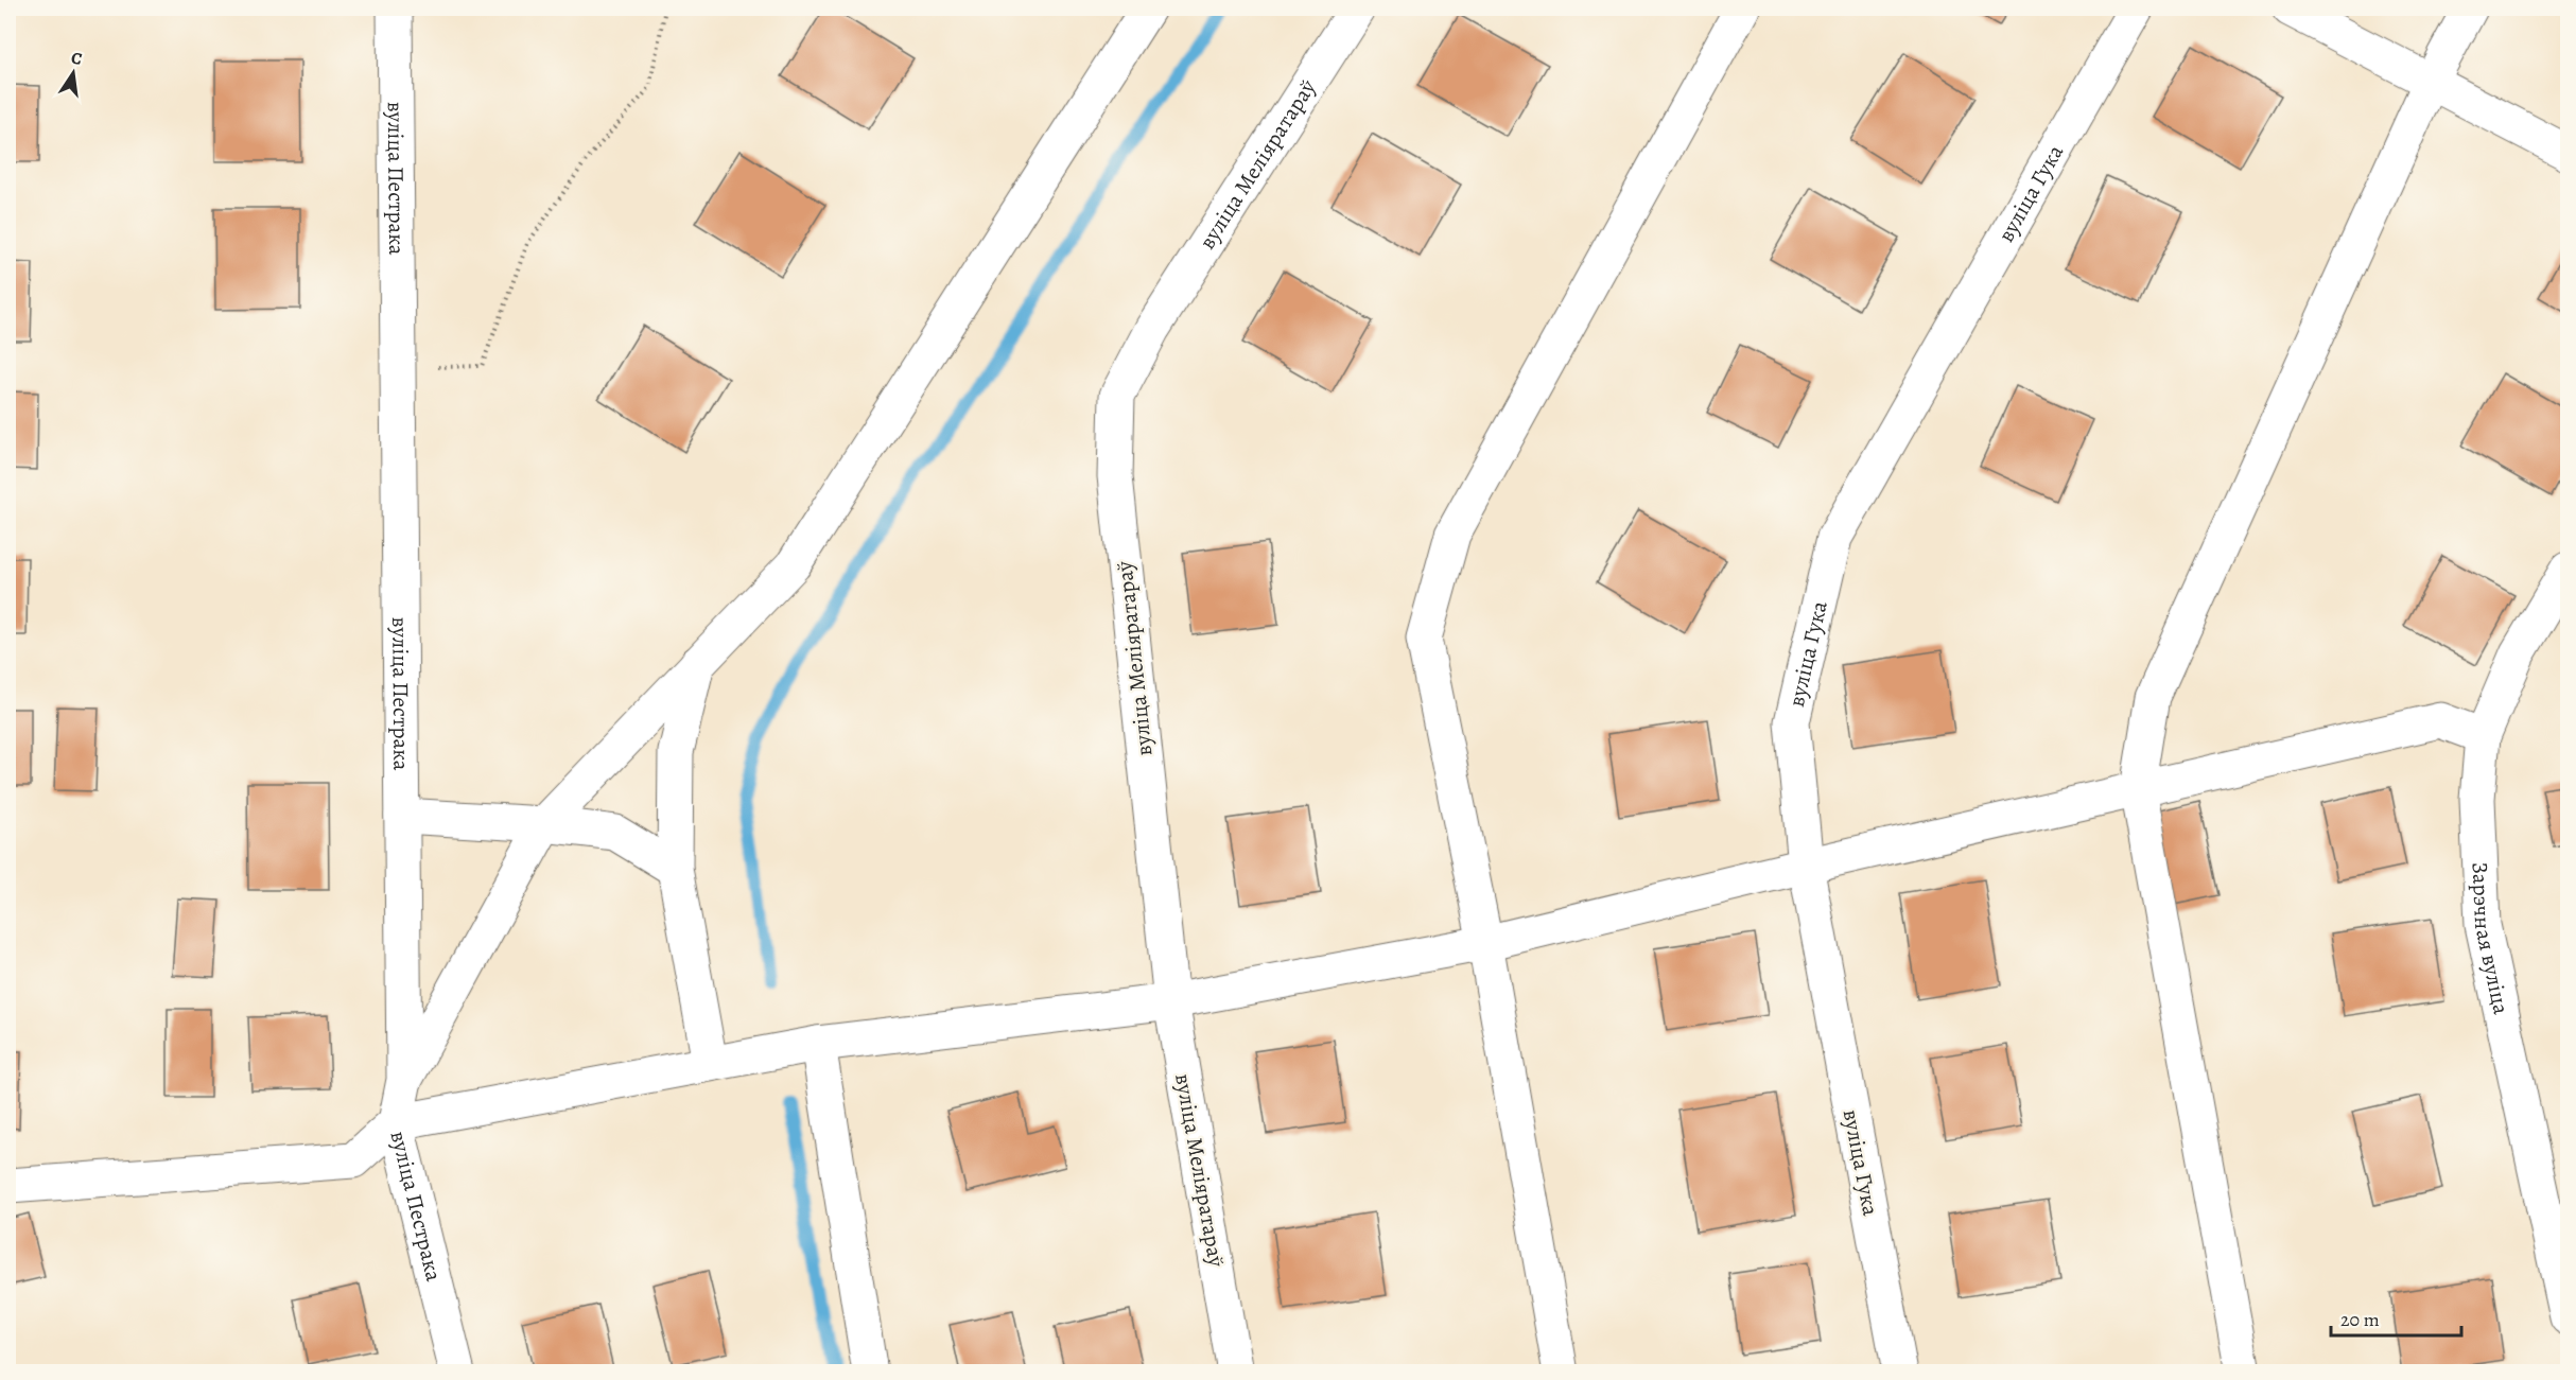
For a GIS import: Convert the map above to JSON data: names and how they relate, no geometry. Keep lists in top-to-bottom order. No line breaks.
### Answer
{"streets":{"street":["вуліца Меліяратараў","вуліца Пестрака","вуліца Гука","Зарэчная вуліца"]},"scale_bar":"20 m","north":"top"}
